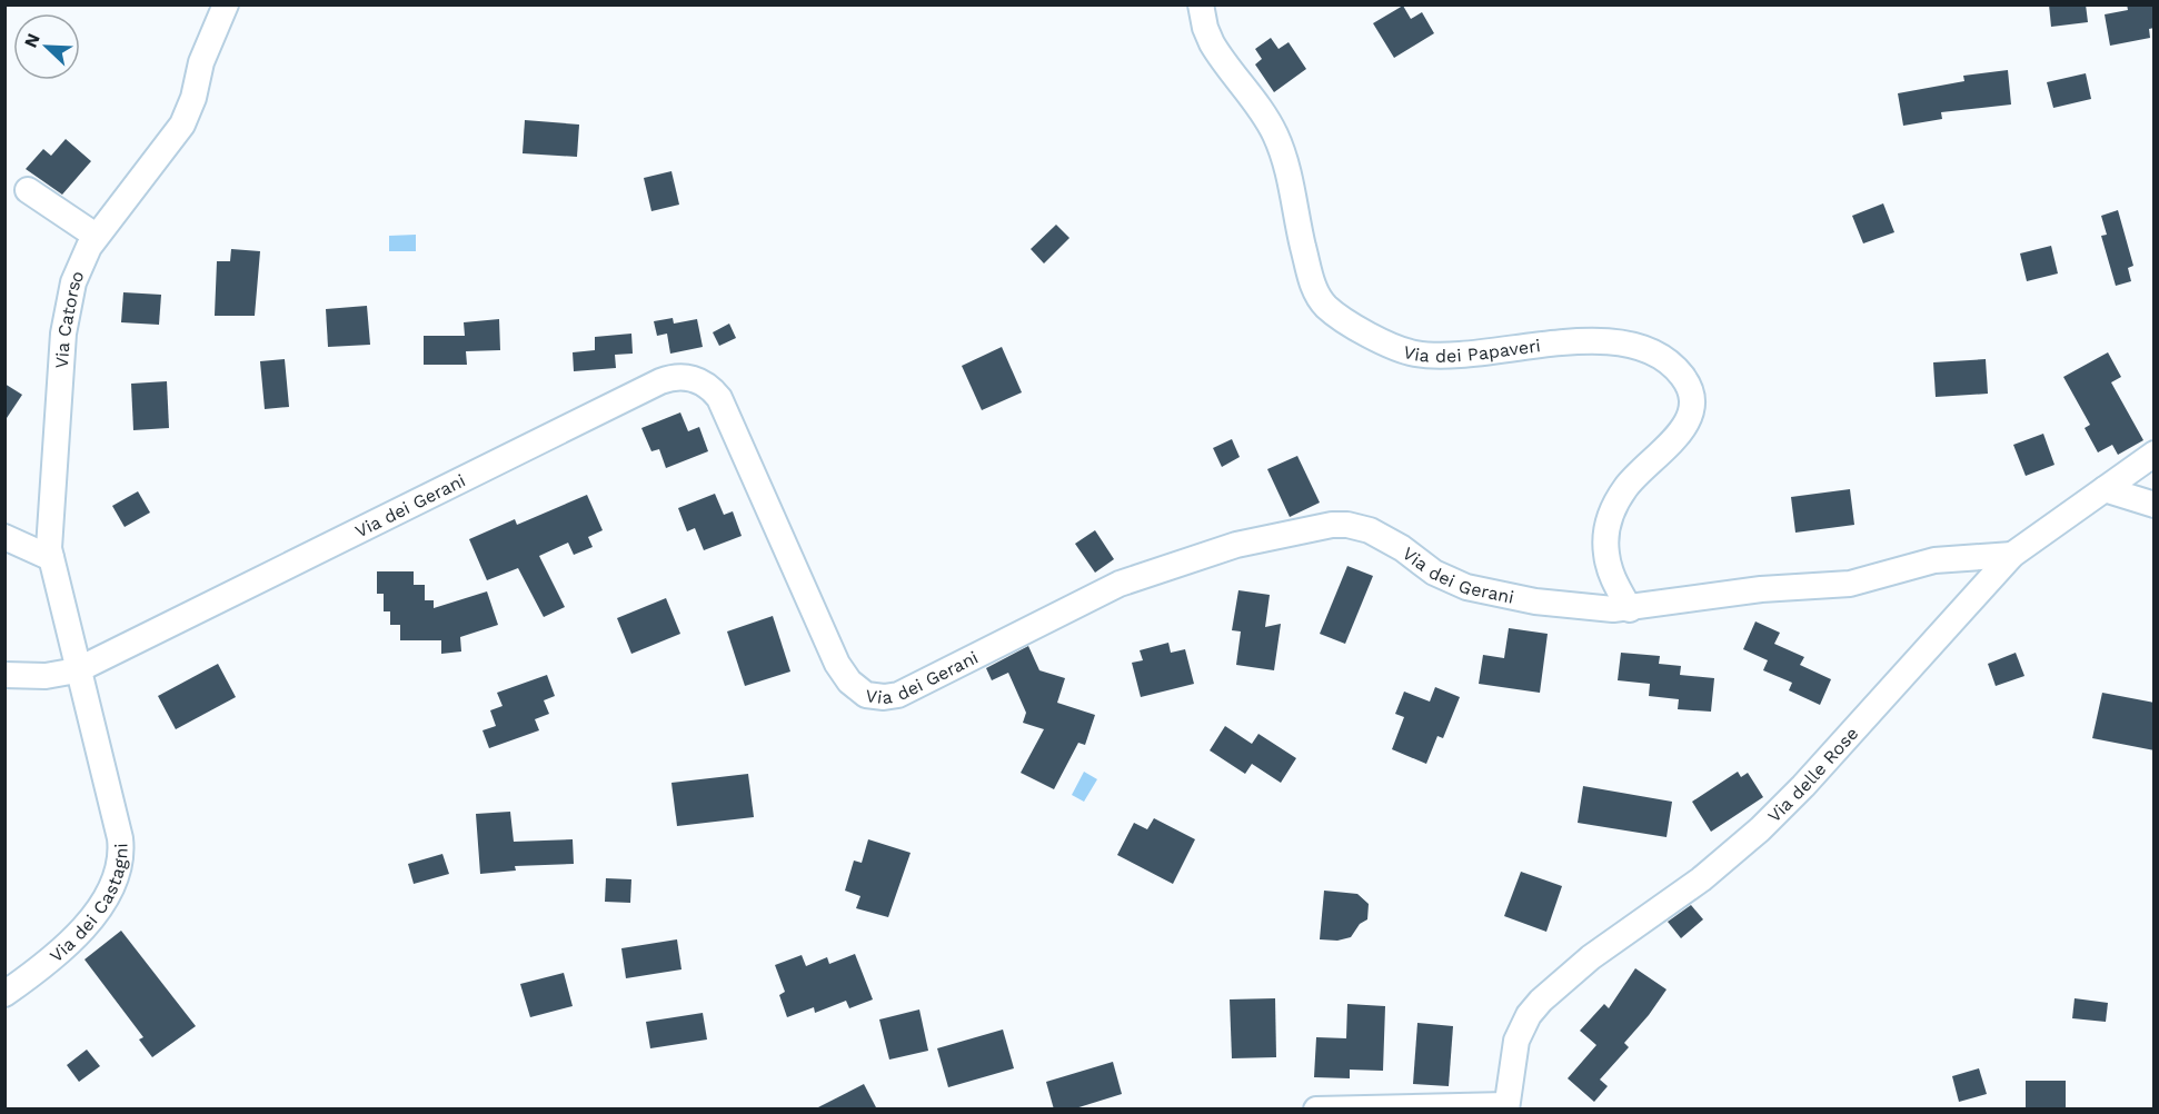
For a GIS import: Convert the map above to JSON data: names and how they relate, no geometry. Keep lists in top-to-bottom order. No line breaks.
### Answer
{"streets":{"street":["Via Catorso","Via dei Papaveri","Via dei Gerani","Via delle Rose","Via dei Castagni"]},"crossings":[["Via Catorso","Via dei Gerani"],["Via Catorso","Via dei Castagni"],["Via dei Papaveri","Via dei Gerani"],["Via dei Gerani","Via delle Rose"],["Via dei Gerani","Via dei Castagni"]],"north":"top left"}
